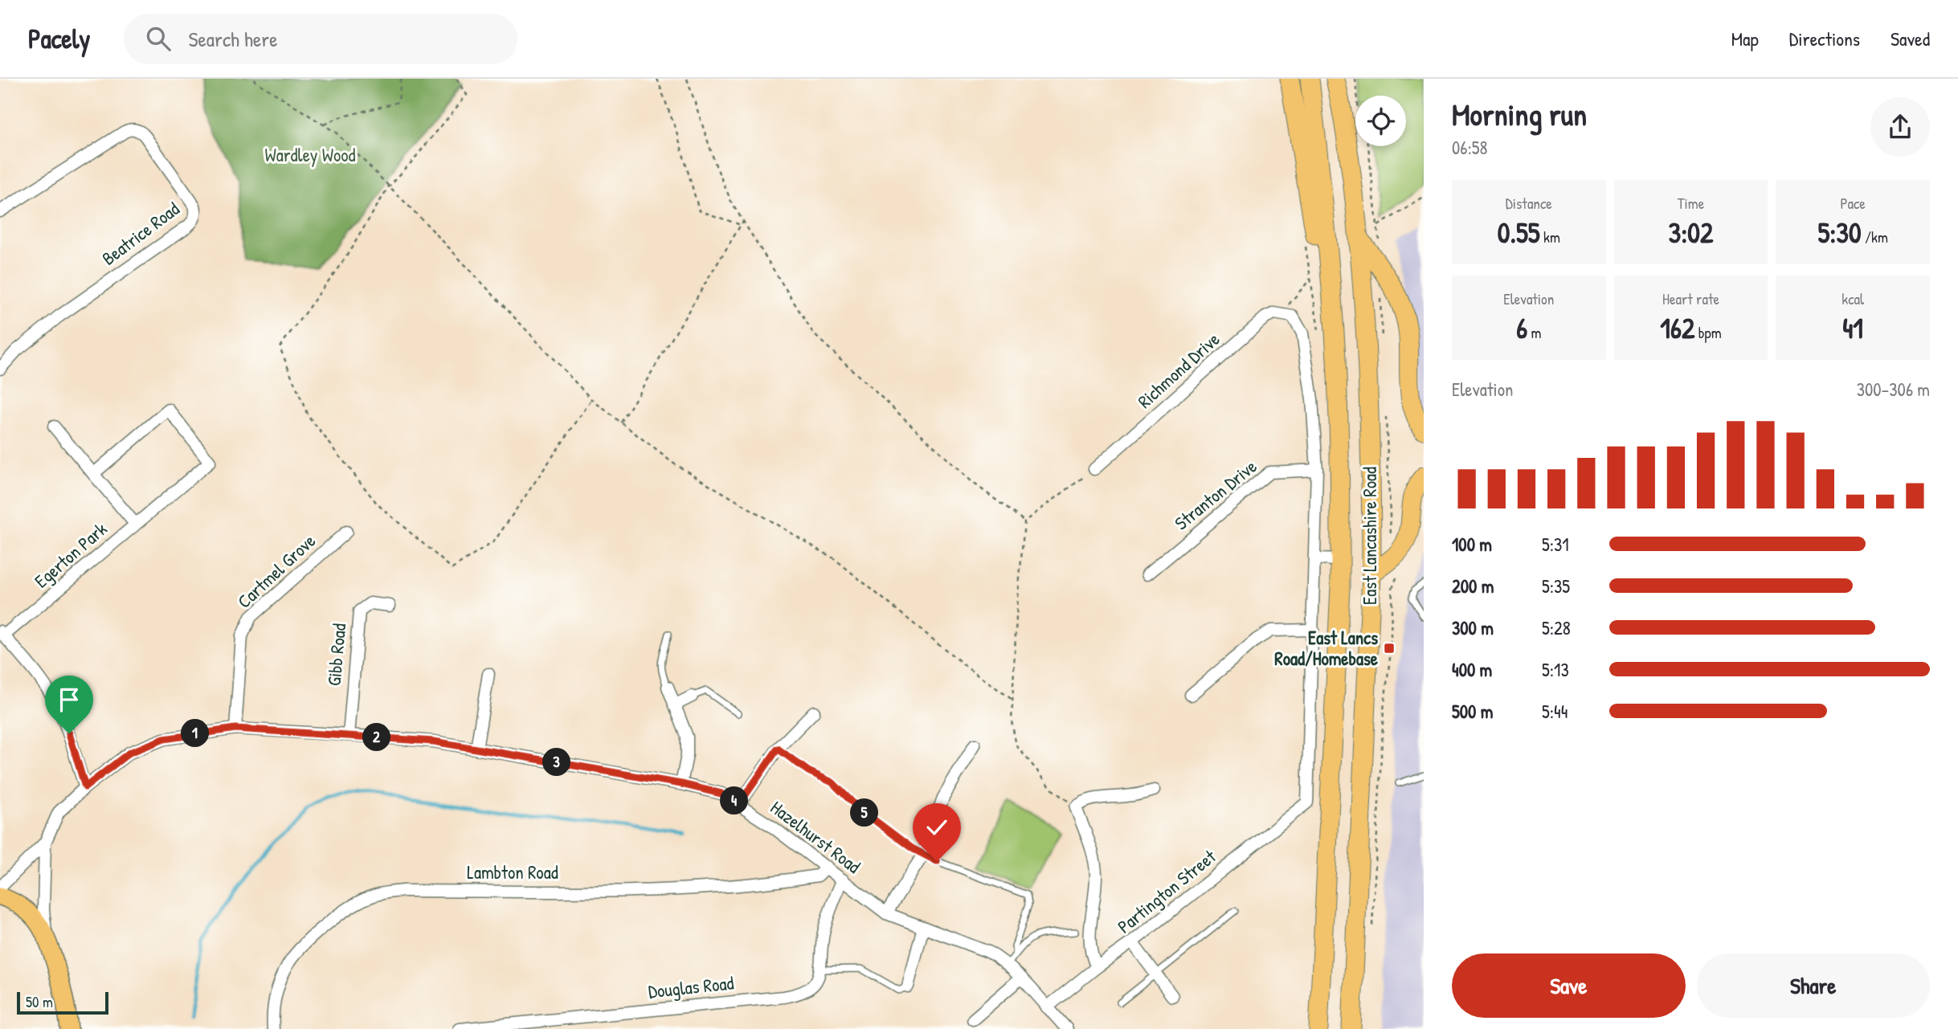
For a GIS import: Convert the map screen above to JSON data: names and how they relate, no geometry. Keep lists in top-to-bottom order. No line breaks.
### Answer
{"streets":{"highway":["East Lancashire Road"],"street":["Beatrice Road","Richmond Drive","Stranton Drive","Egerton Park","Cartmel Grove","Gibb Road","Hazelhurst Road","Lambton Road","Partington Street","Douglas Road"]},"crossings":[["Cartmel Grove","Hazelhurst Road"],["Gibb Road","Hazelhurst Road"],["Hazelhurst Road","Lambton Road"],["Hazelhurst Road","Partington Street"]],"parks":["Wardley Wood"],"places":{"transit":["East Lancs Road/Homebase"]},"scale_bar":"50 m","page":{"header":"Pacely","search":"Search here","nav":["Map","Directions","Saved"],"heading":["Morning run","06:58"],"stats":[["Distance","0.55 km"],["Time","3:02"],["Pace","5:30 /km"],["Elevation","6 m"],["Heart rate","162 bpm"],["kcal","41"]],"chart":["Elevation","300–306 m"],"list":[{"name":"100 m","note":"5:31"},{"name":"200 m","note":"5:35"},{"name":"300 m","note":"5:28"},{"name":"400 m","note":"5:13"},{"name":"500 m","note":"5:44"}],"pins":["1","2","3","4","5"],"buttons":["Save","Share"],"scale":"50 m"}}
